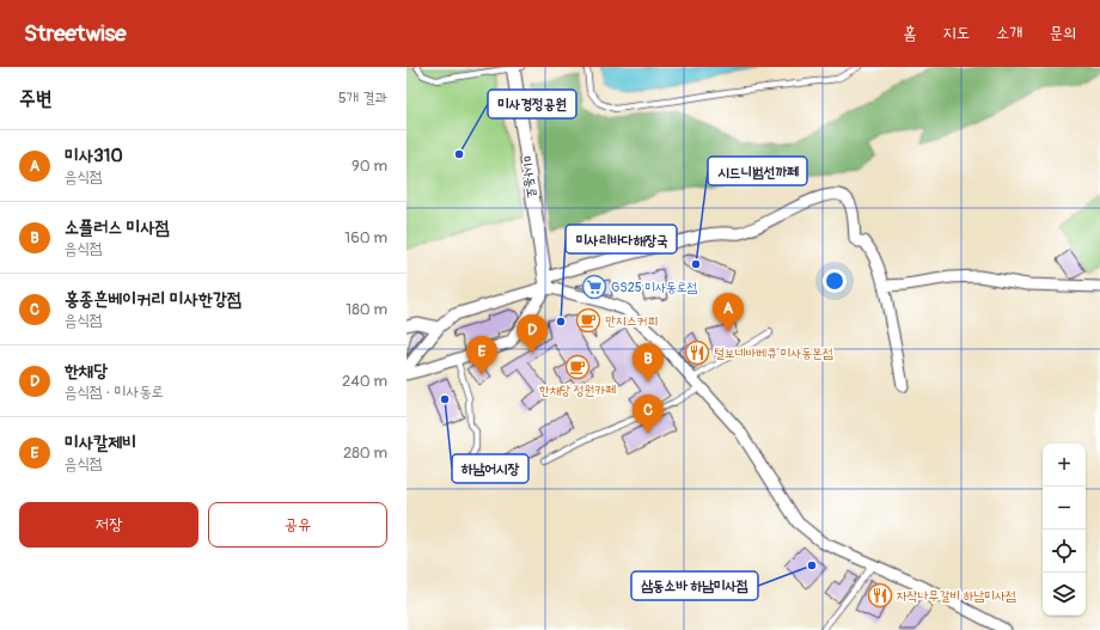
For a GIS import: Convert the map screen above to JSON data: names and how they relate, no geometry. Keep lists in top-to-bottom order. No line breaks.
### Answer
{"streets":{"street":["미사동로"]},"places":{"other":["미사경정공원","시드니범선까페","미사리바다해장국","하남어시장","삼동소바 하남미사점"],"supermarket":["GS25 미사동로점"],"cafe":["만지스커피","한채당 정원카페"],"restaurant":["털보네바베큐 미사동본점","자작나무갈비 하남미사점"]},"page":{"header":"Streetwise","nav":["홈","지도","소개","문의"],"heading":["주변","5개 결과"],"list":[{"mark":"A","name":"미사310","note":"음식점","value":"90 m"},{"mark":"B","name":"소플러스 미사점","note":"음식점","value":"160 m"},{"mark":"C","name":"홍종흔베이커리 미사한강점","note":"음식점","value":"180 m"},{"mark":"D","name":"한채당","note":"음식점 · 미사동로","value":"240 m"},{"mark":"E","name":"미사칼제비","note":"음식점","value":"280 m"}],"pins":["A","D","E","B","C"],"map_buttons":["+","−"],"buttons":["저장","공유"]}}
